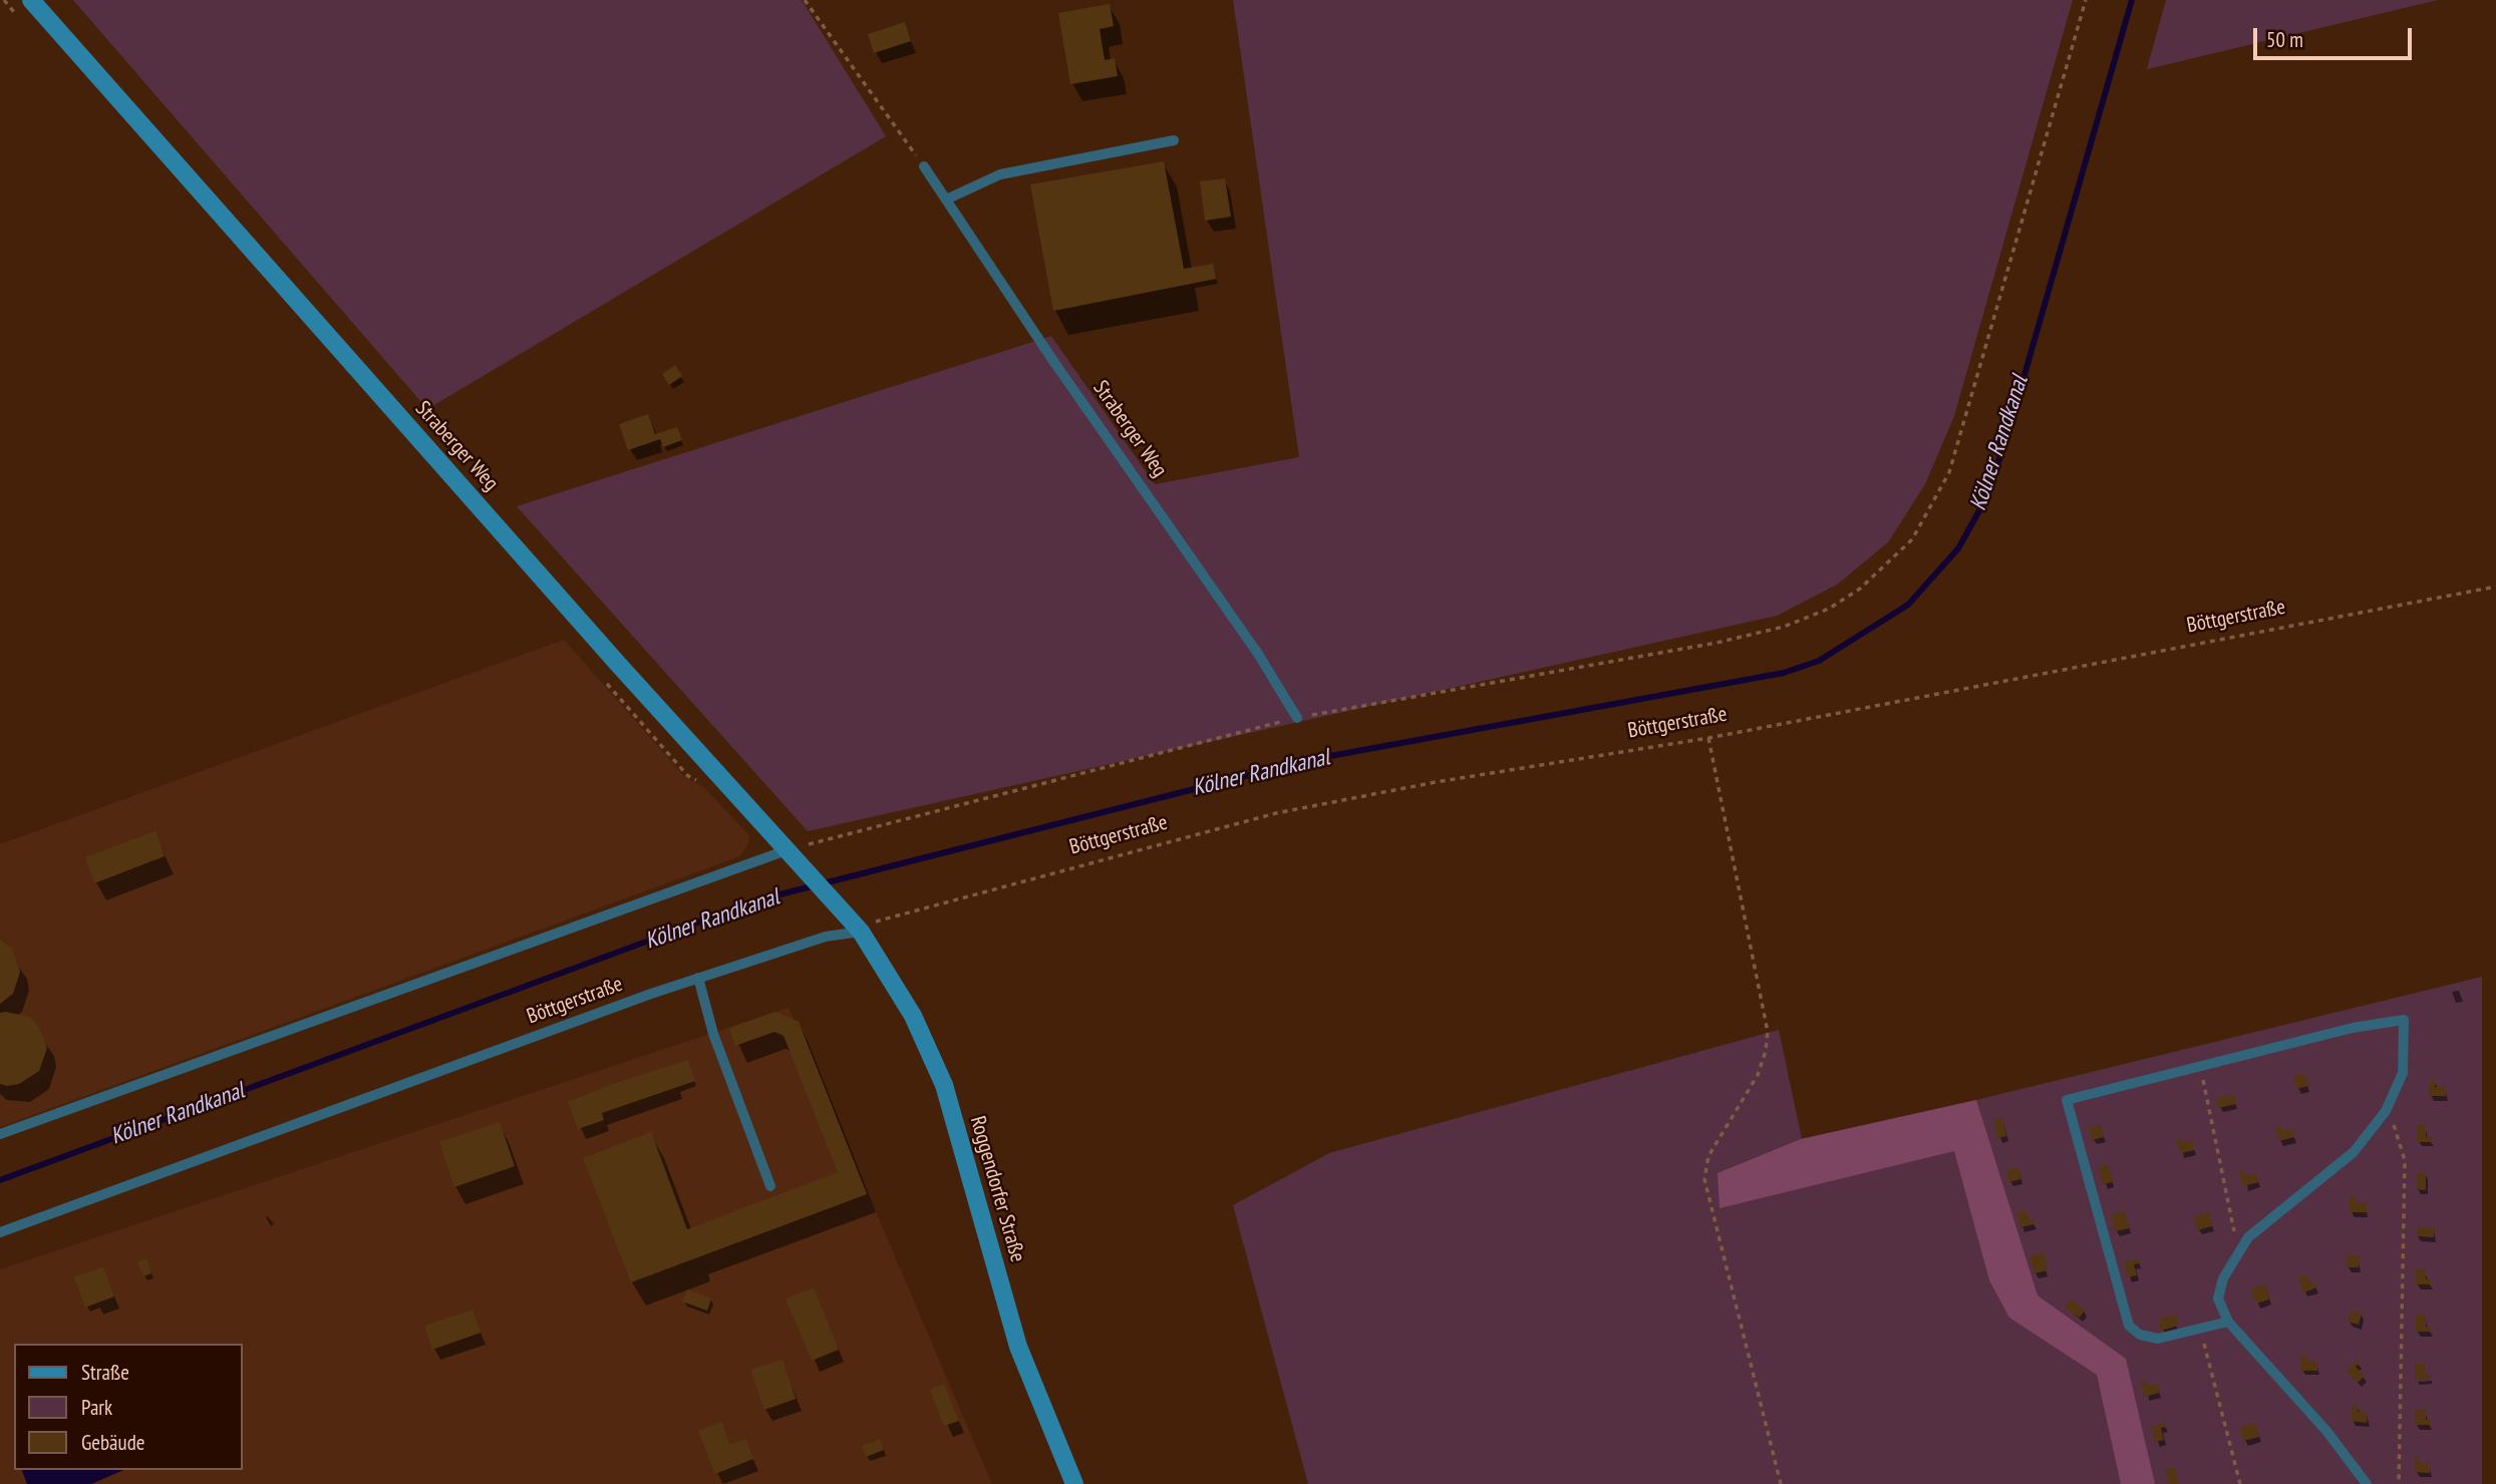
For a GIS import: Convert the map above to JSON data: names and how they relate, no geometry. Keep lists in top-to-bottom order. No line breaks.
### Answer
{"streets":{"main road":["Straberger Weg","Roggendorfer Straße"],"lane":["Böttgerstraße"]},"crossings":[["Straberger Weg","Böttgerstraße"],["Straberger Weg","Roggendorfer Straße"],["Böttgerstraße","Roggendorfer Straße"]],"water":["Kölner Randkanal"],"legend":["Straße","Park","Gebäude"],"scale_bar":"50 m"}
